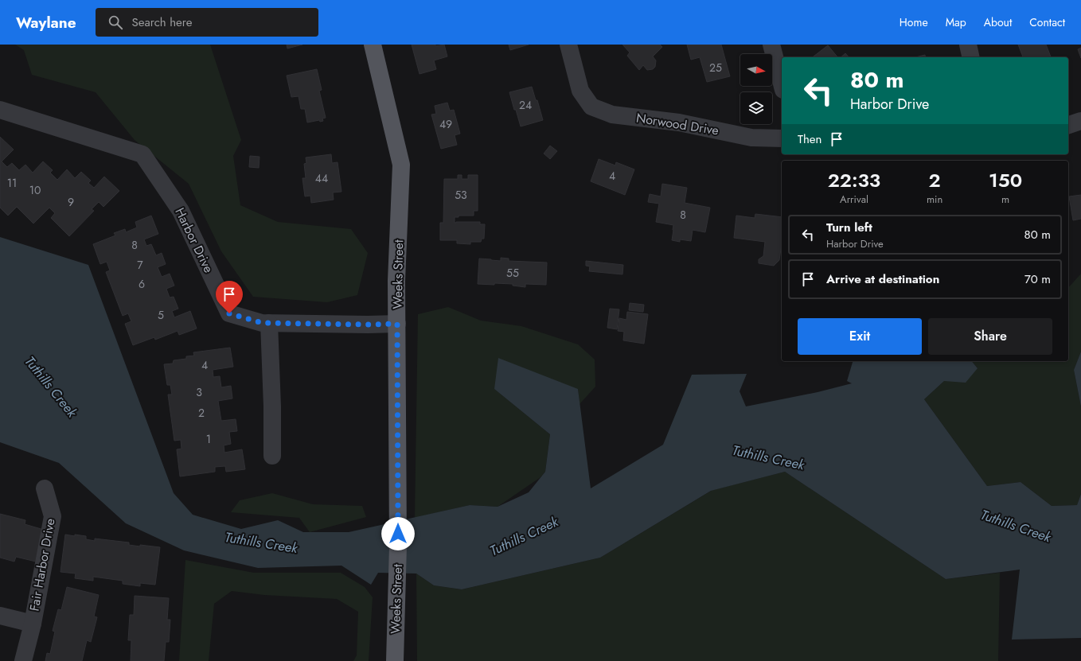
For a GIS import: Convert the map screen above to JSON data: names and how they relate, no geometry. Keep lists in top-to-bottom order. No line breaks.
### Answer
{"streets":{"main road":["Weeks Street"],"street":["Norwood Drive","Harbor Drive","Fair Harbor Drive"]},"crossings":[["Harbor Drive","Weeks Street"]],"water":["Tuthills Creek"],"house_numbers":["25","24","49","4","44","11","10","53","9","8","8","7","55","6","5","4","3","2","1"],"north":"right","page":{"header":"Waylane","search":"Search here","nav":["Home","Map","About","Contact"],"turn":["80 m","Harbor Drive"],"then":"Then","eta":["22:33","Arrival","2","min","150","m"],"list":[{"name":"Turn left","note":"Harbor Drive","value":"80 m"},{"name":"Arrive at destination","value":"70 m"}],"buttons":["Exit","Share"]}}
